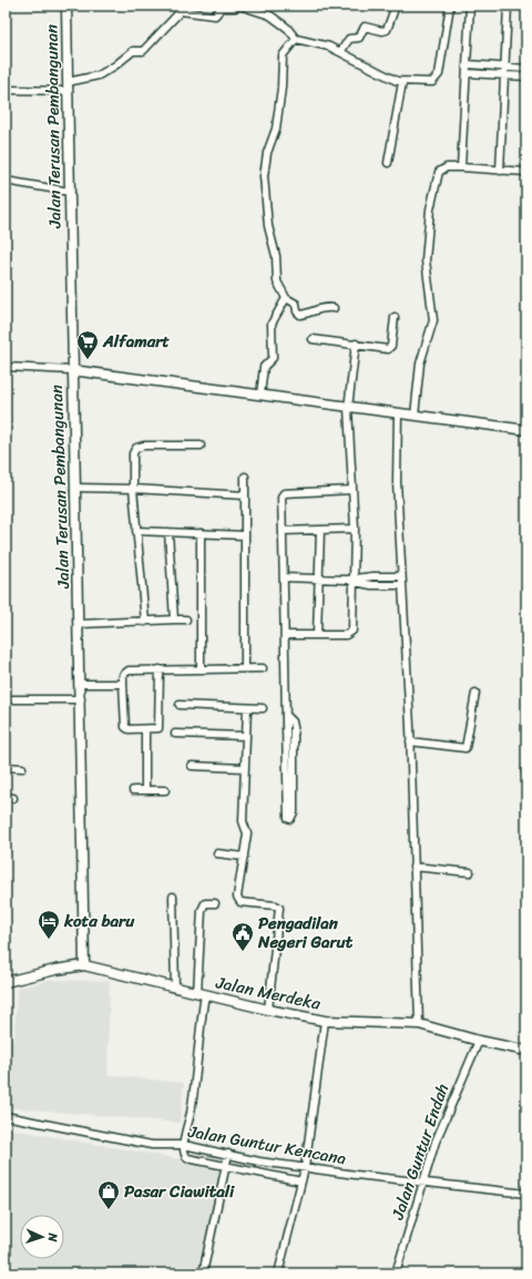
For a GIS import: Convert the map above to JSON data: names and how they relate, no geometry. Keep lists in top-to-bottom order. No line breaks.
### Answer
{"streets":{"street":["Jalan Terusan Pembangunan","Jalan Merdeka","Jalan Guntur Kencana","Jalan Guntur Endah"]},"crossings":[["Jalan Terusan Pembangunan","Jalan Merdeka"],["Jalan Merdeka","Jalan Guntur Endah"],["Jalan Guntur Kencana","Jalan Guntur Endah"]],"places":{"supermarket":["Alfamart"],"hotel":["kota baru"],"public building":["Pengadilan Negeri Garut"],"shop":["Pasar Ciawitali"]},"north":"right"}
